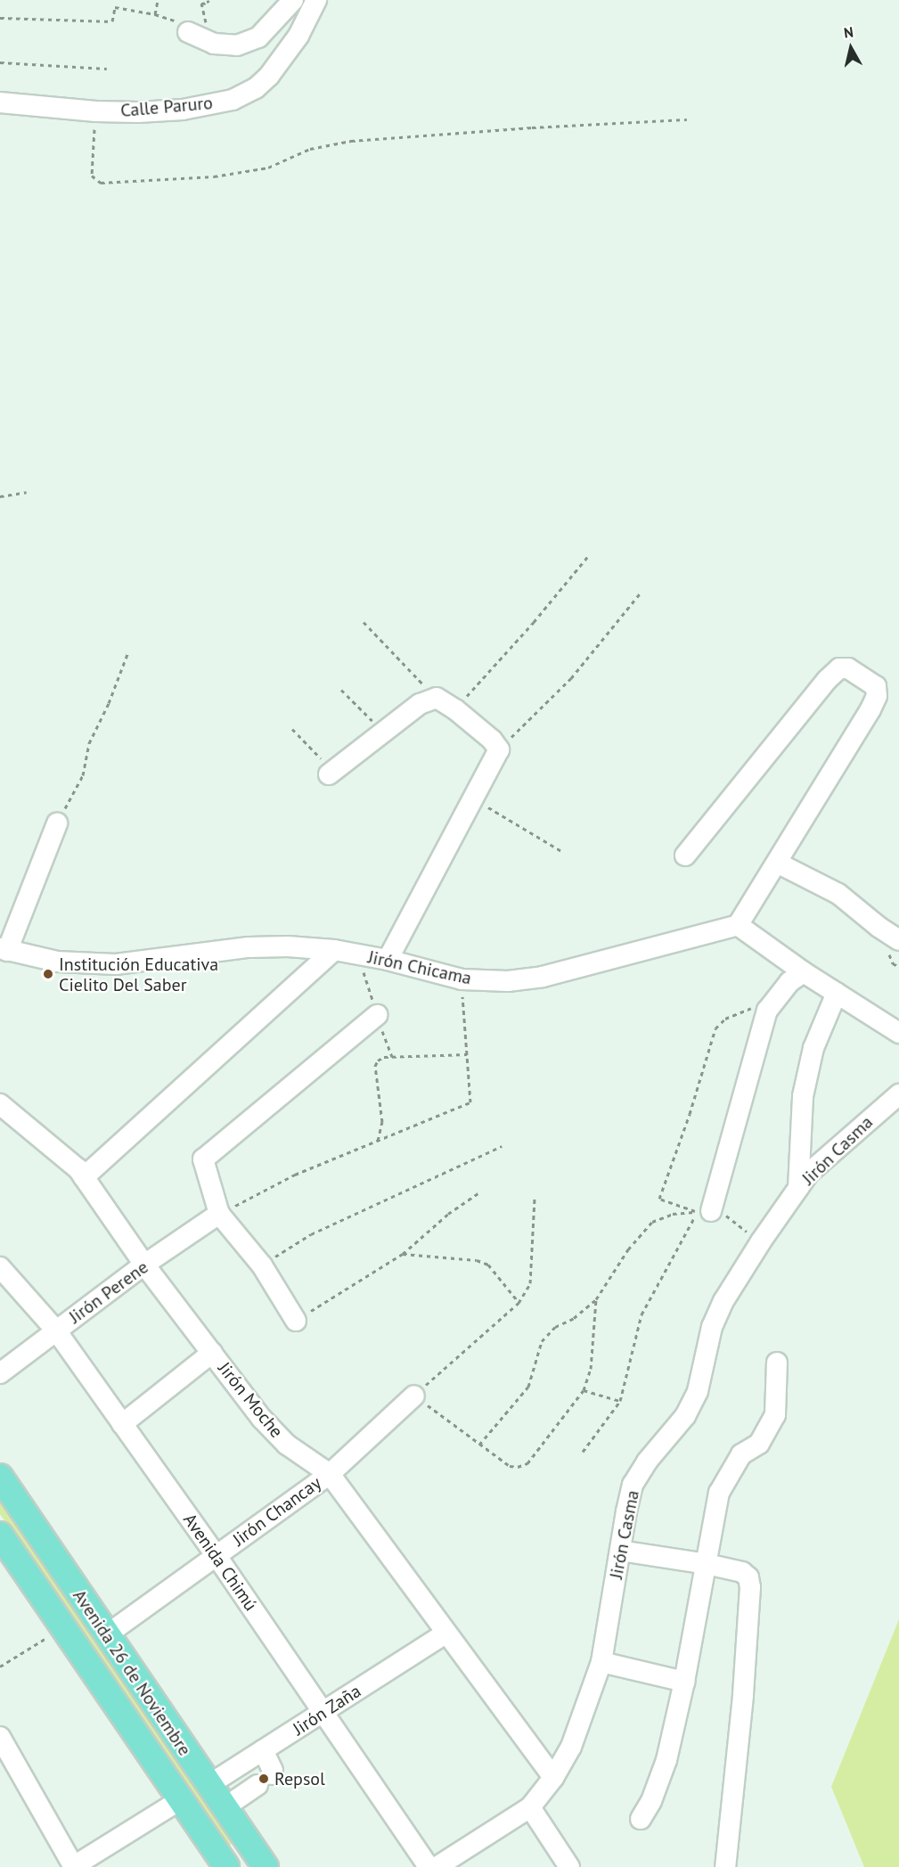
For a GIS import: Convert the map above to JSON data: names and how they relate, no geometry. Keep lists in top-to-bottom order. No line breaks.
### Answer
{"streets":{"main road":["Avenida 26 de Noviembre"],"street":["Calle Paruro","Jirón Chicama","Jirón Casma","Jirón Perene","Jirón Moche","Jirón Chancay","Avenida Chimú","Jirón Zaña"]},"crossings":[["Jirón Casma","Jirón Moche"],["Jirón Perene","Jirón Moche"],["Jirón Perene","Avenida Chimú"],["Jirón Moche","Jirón Chancay"],["Jirón Moche","Jirón Zaña"],["Jirón Chancay","Avenida Chimú"],["Jirón Chancay","Avenida 26 de Noviembre"],["Avenida Chimú","Jirón Zaña"],["Avenida 26 de Noviembre","Jirón Zaña"]],"places":["Institución Educativa Cielito Del Saber","Repsol"],"north":"top"}
